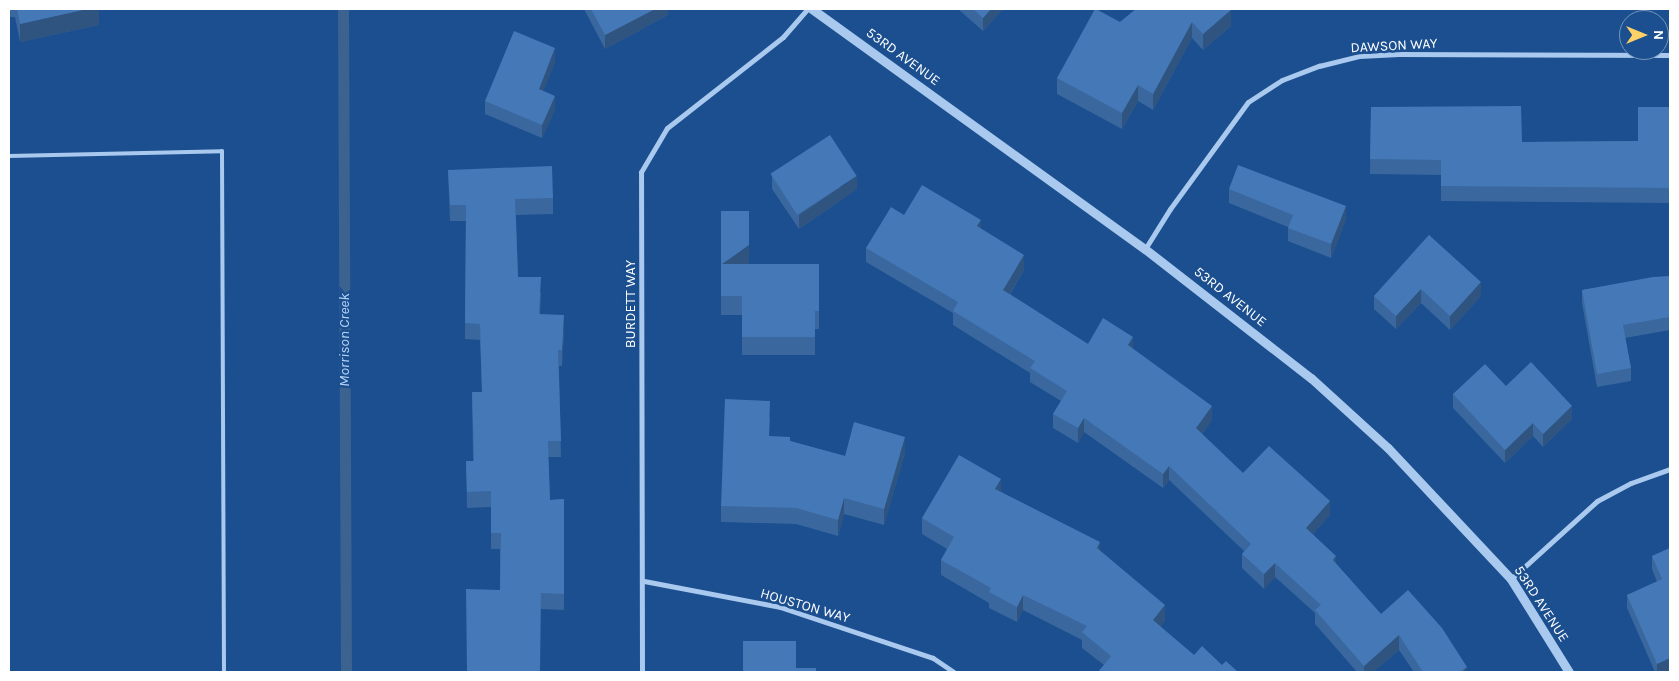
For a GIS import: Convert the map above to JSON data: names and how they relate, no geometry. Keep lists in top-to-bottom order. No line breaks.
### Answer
{"streets":{"street":["DAWSON WAY","53RD AVENUE","BURDETT WAY","HOUSTON WAY"]},"crossings":[["DAWSON WAY","53RD AVENUE"],["BURDETT WAY","HOUSTON WAY"]],"water":["Morrison Creek"],"north":"right"}
